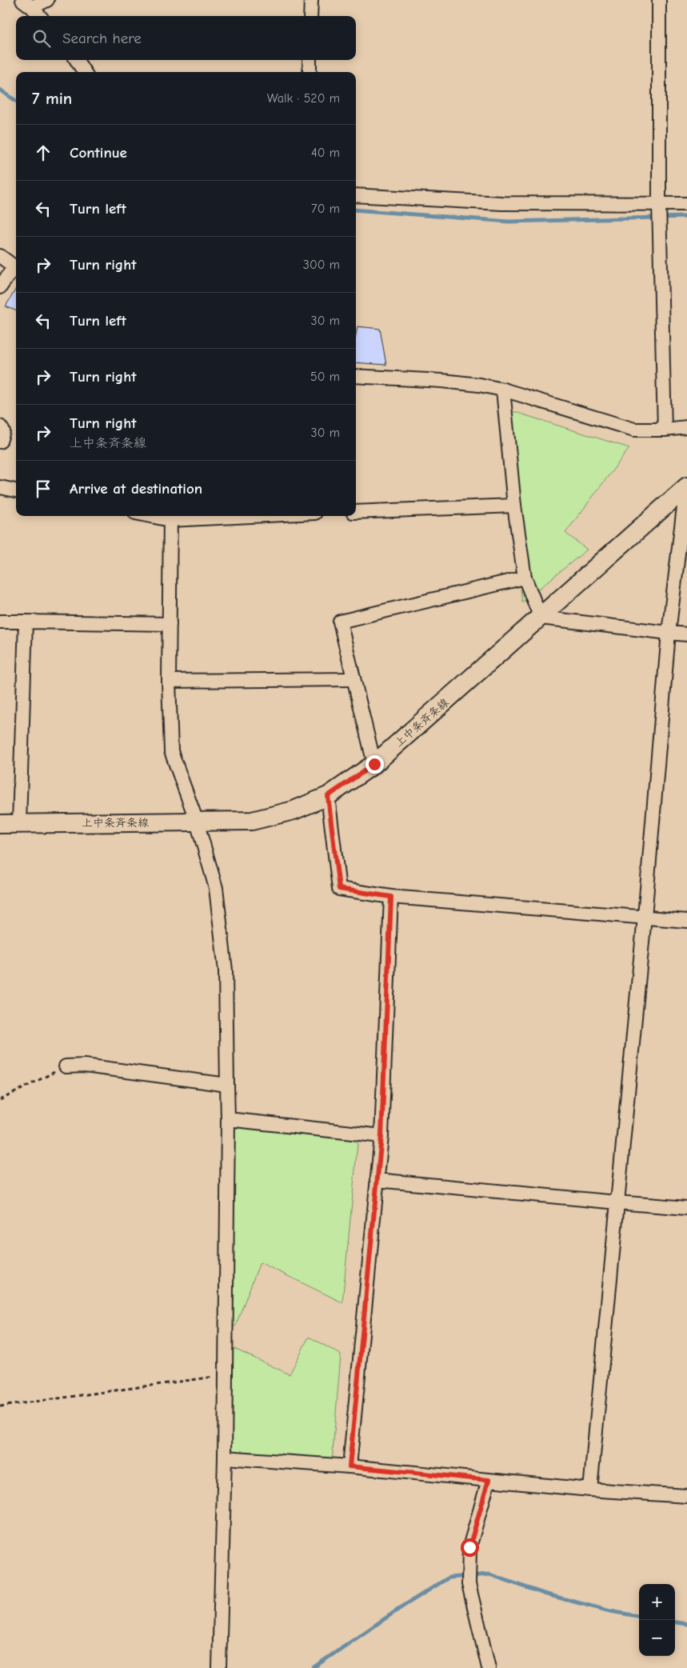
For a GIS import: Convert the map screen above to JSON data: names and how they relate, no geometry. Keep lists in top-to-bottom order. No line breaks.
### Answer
{"streets":{"main road":["上中条斉条線"]},"page":{"search":"Search here","heading":["7 min","Walk · 520 m"],"list":[["Continue","40 m"],["Turn left","70 m"],["Turn right","300 m"],["Turn left","30 m"],["Turn right","50 m"],["Turn right","上中条斉条線","30 m"],"Arrive at destination"],"map_buttons":["+","−"]}}
